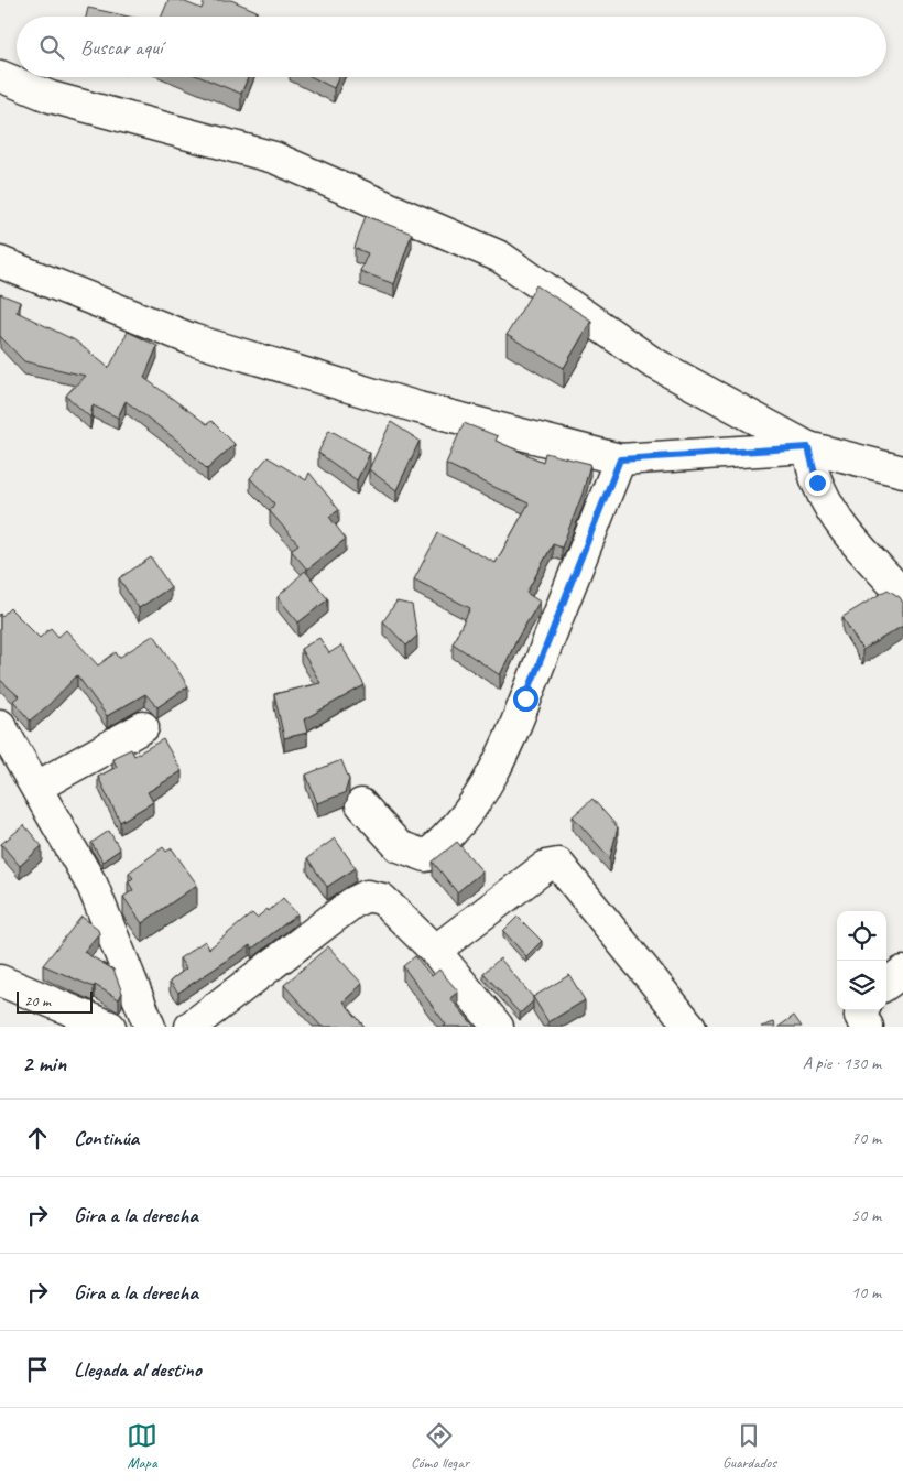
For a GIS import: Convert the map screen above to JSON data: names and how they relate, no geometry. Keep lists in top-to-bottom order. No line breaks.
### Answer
{"scale_bar":"20 m","page":{"search":"Buscar aquí","scale":"20 m","heading":["2 min","A pie · 130 m"],"list":[["Continúa","70 m"],["Gira a la derecha","50 m"],["Gira a la derecha","10 m"],"Llegada al destino"],"nav":["Mapa","Cómo llegar","Guardados"]}}
